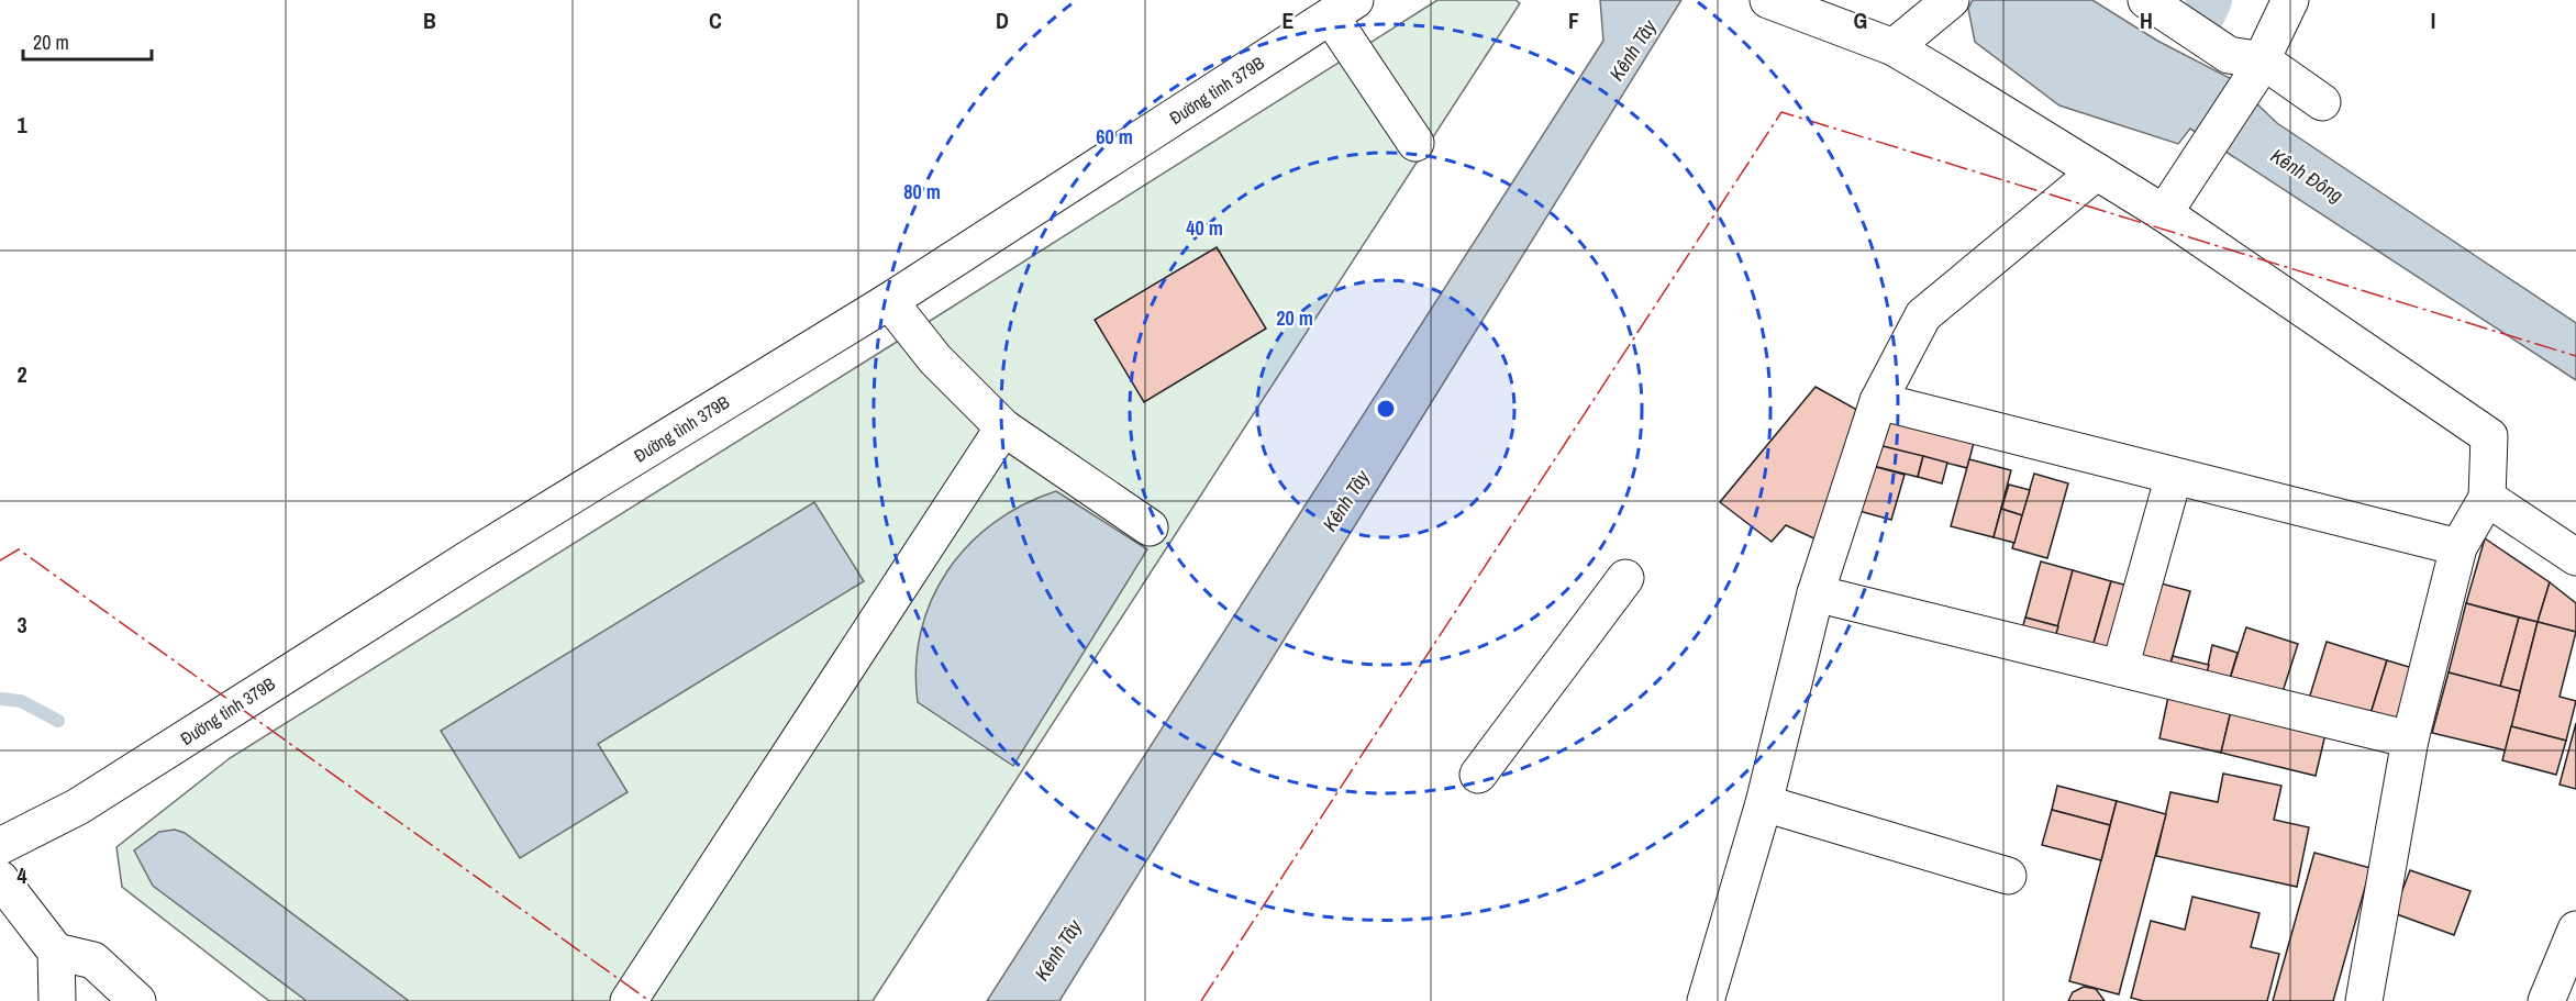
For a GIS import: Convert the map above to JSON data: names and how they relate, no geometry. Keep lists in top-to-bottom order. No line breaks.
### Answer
{"streets":{"street":["Đường tỉnh 379B"]},"water":["Kênh Tây","Kênh Đông"],"scale_bar":"20 m","grid":{"columns":["B","C","D","E","F","G","H","I"],"rows":["1","2","3","4"]},"rings":["60 m","80 m","40 m","20 m"]}
